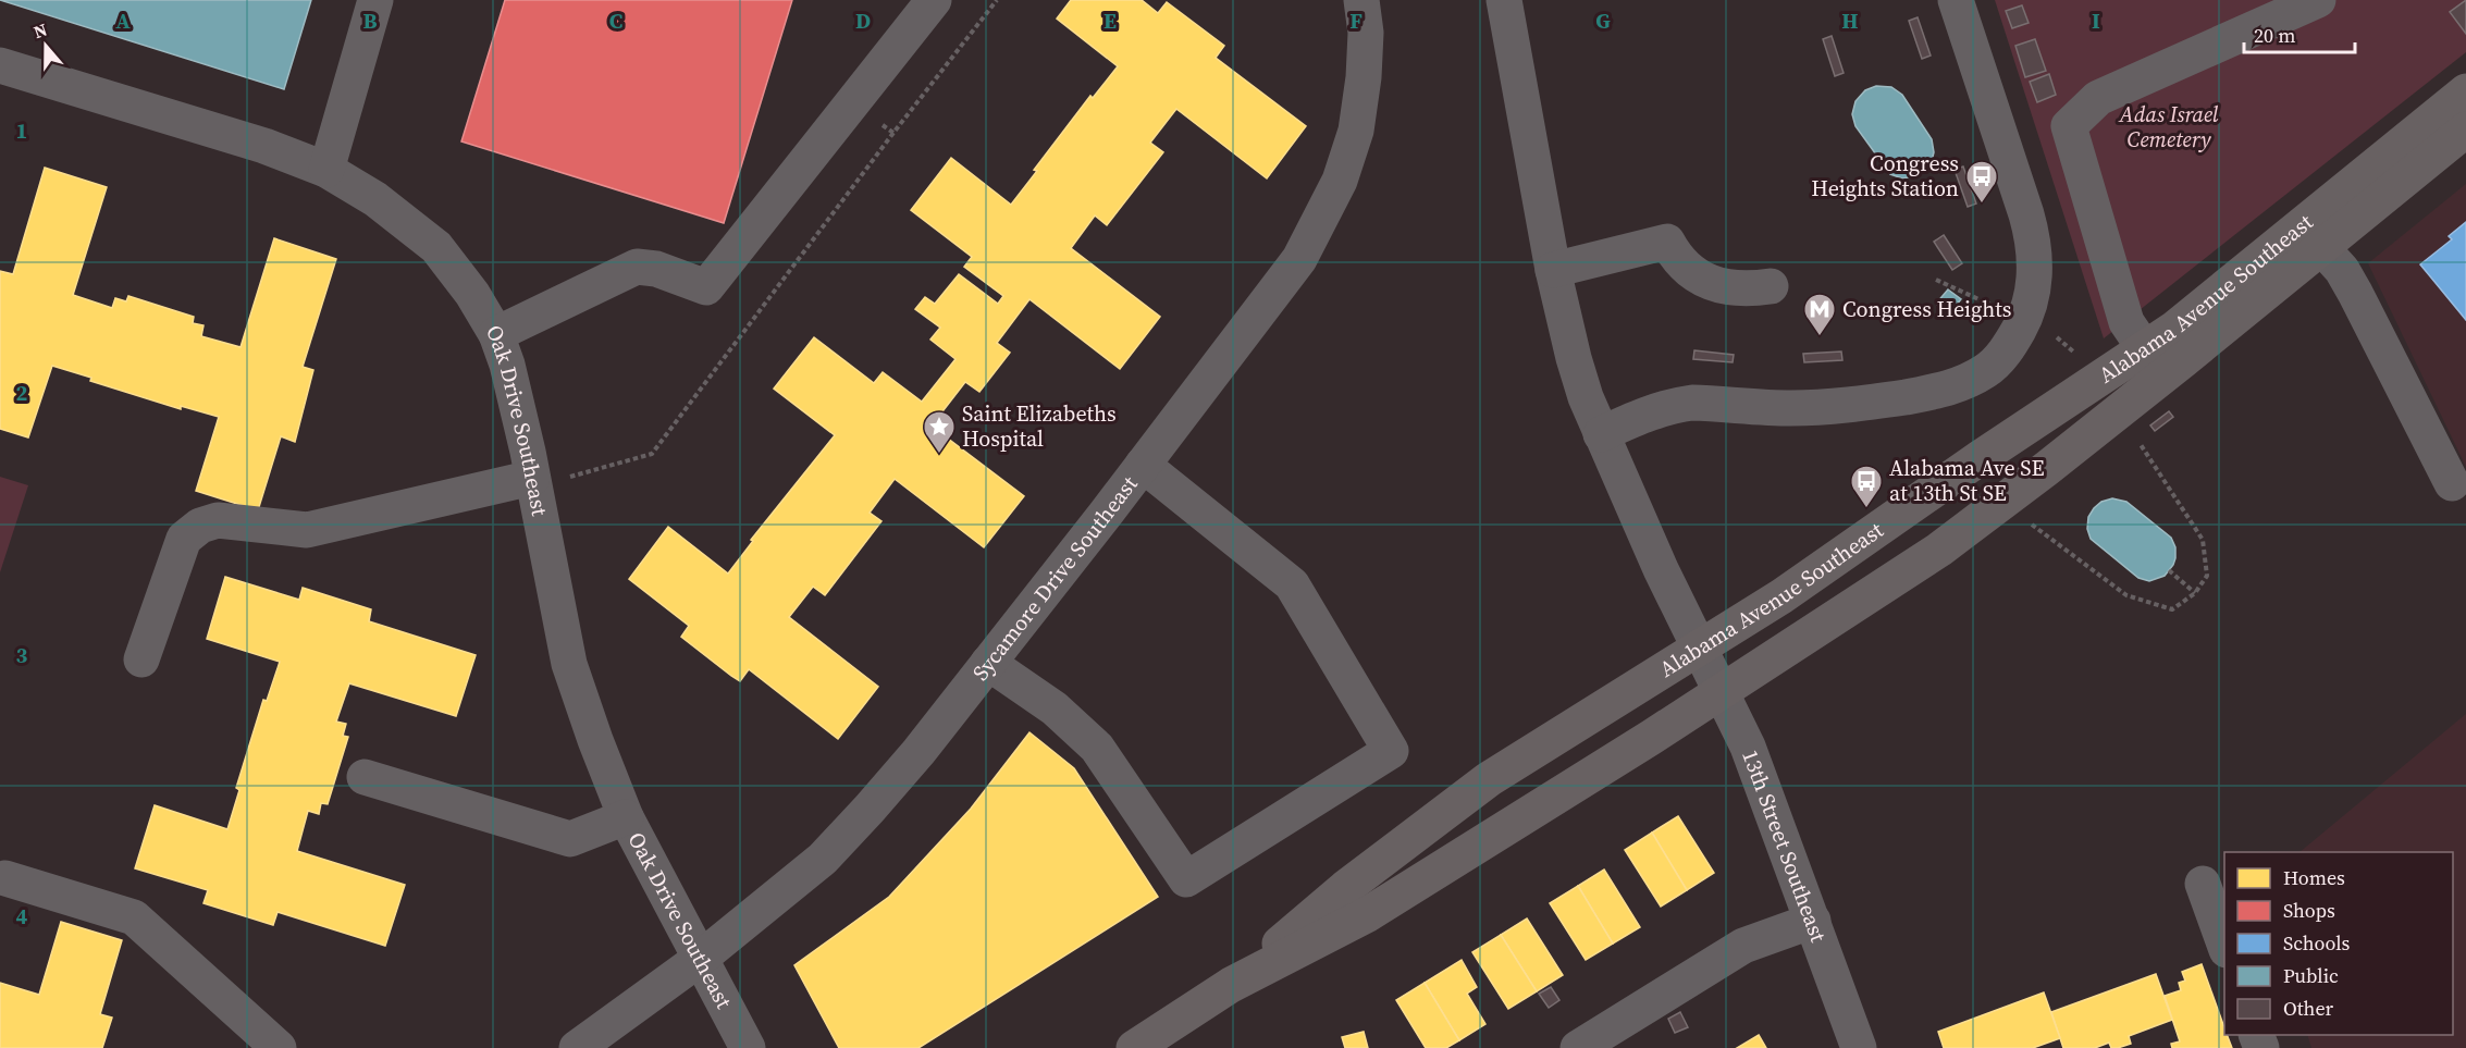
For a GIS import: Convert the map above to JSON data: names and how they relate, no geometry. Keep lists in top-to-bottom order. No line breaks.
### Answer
{"streets":{"main road":["Alabama Avenue Southeast"],"street":["Oak Drive Southeast","Sycamore Drive Southeast","13th Street Southeast"]},"crossings":[["Alabama Avenue Southeast","13th Street Southeast"],["Oak Drive Southeast","Sycamore Drive Southeast"]],"parks":["Adas Israel Cemetery"],"places":{"bus stop":["Congress Heights Station","Alabama Ave SE at 13th St SE"],"metro station":["Congress Heights"],"place":["Saint Elizabeths Hospital"]},"legend":["Homes","Shops","Schools","Public","Other"],"scale_bar":"20 m","north":"top","grid":{"columns":["A","B","C","D","E","F","G","H","I"],"rows":["1","2","3","4"]}}
